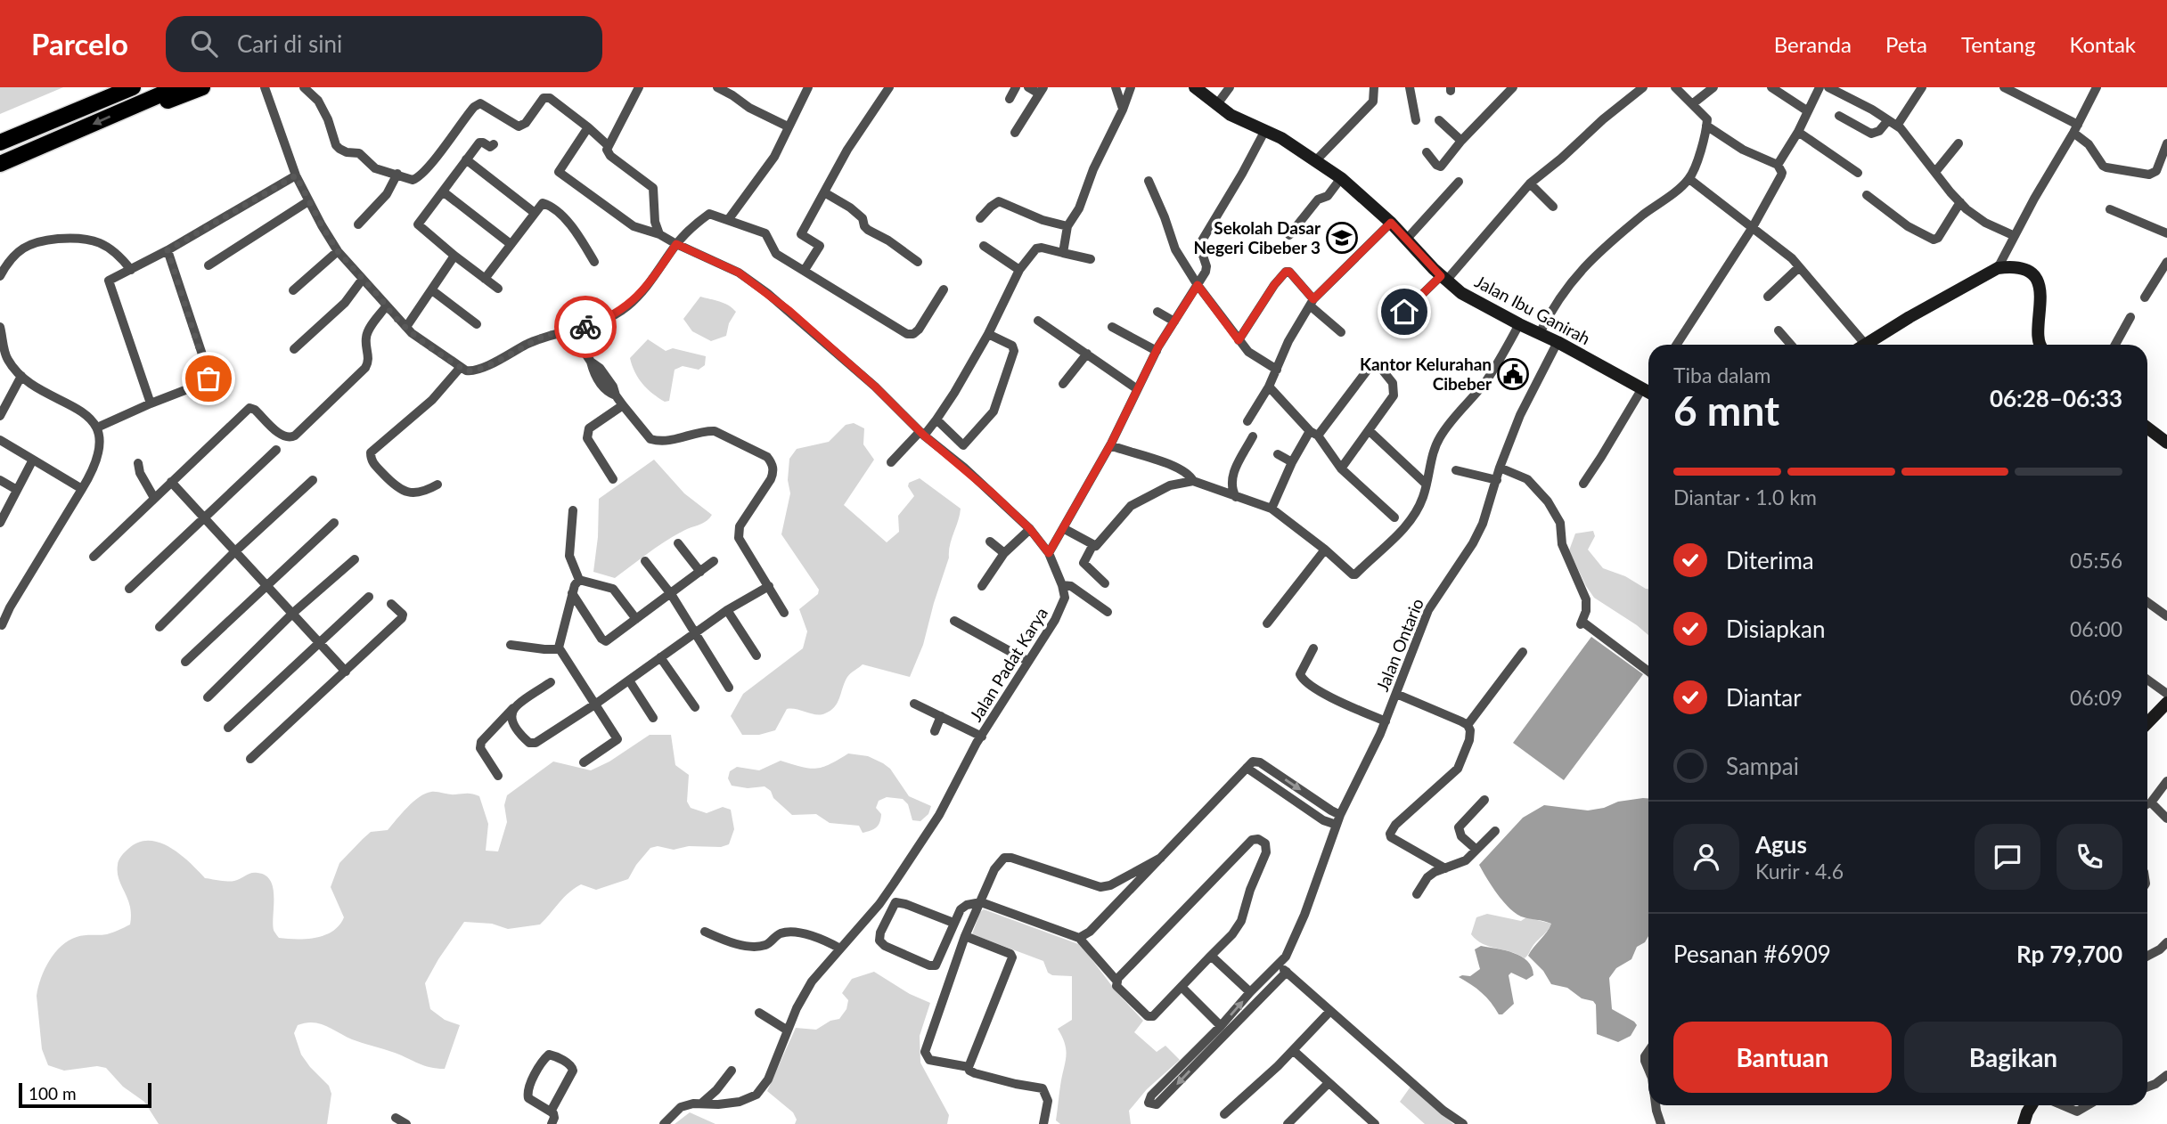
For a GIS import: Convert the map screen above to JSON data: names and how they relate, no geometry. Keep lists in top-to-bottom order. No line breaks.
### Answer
{"streets":{"main road":["Jalan Ibu Ganirah"],"street":["Jalan Ontario","Jalan Padat Karya"]},"crossings":[["Jalan Ibu Ganirah","Jalan Ontario"]],"places":{"school or university":["Sekolah Dasar Negeri Cibeber 3"],"public building":["Kantor Kelurahan Cibeber"]},"scale_bar":"100 m","page":{"header":"Parcelo","search":"Cari di sini","nav":["Beranda","Peta","Tentang","Kontak"],"heading":["6 mnt","Tiba dalam","06:28–06:33"],"panel":["Agus","Kurir · 4.6","Pesanan #6909","Rp 79,700"],"bar":"Diantar · 1.0 km","list":[["Diterima","05:56"],["Disiapkan","06:00"],["Diantar","06:09"],"Sampai"],"buttons":["Bantuan","Bagikan"],"scale":"100 m"}}
